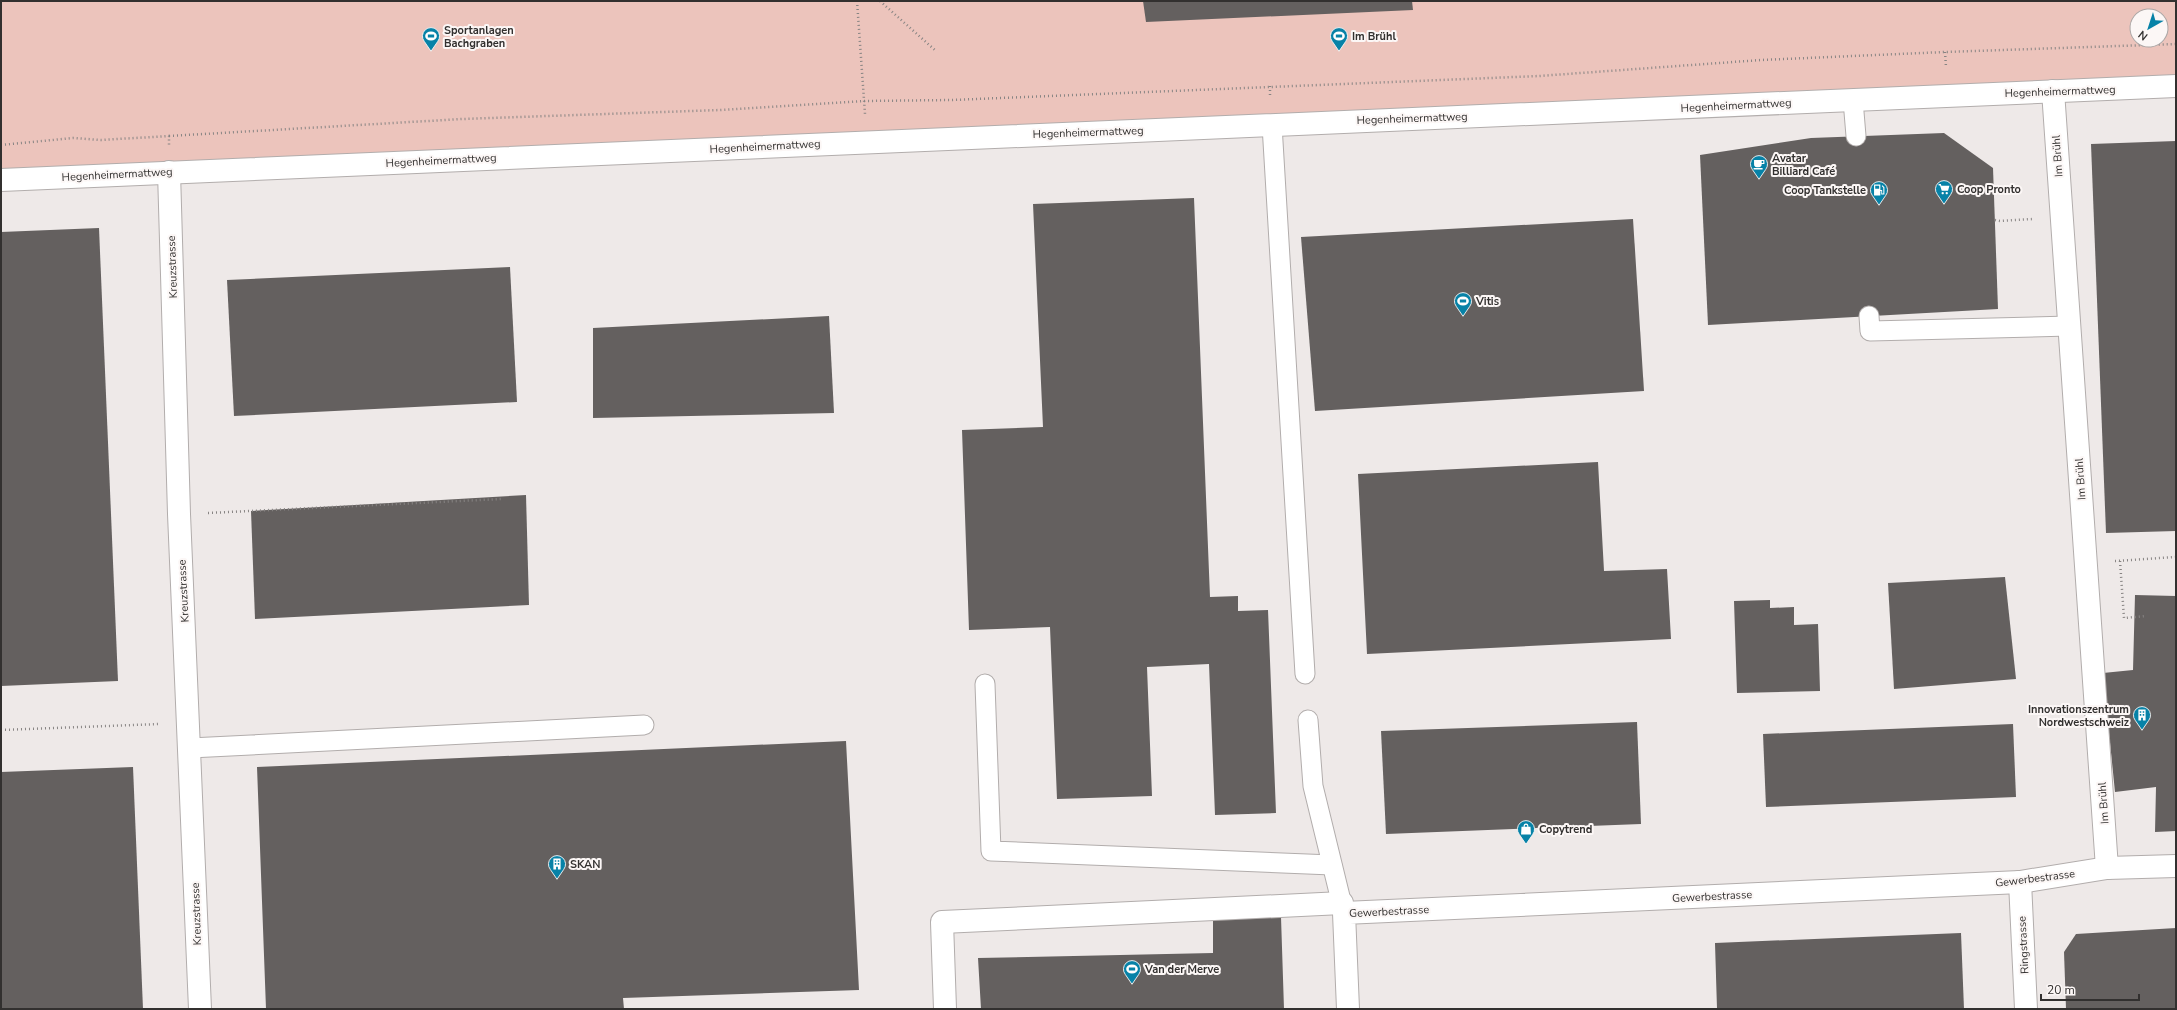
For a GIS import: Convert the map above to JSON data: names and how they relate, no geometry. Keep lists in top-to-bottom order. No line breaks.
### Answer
{"streets":{"street":["Hegenheimermattweg","Im Brühl","Kreuzstrasse","Gewerbestrasse","Ringstrasse"]},"crossings":[["Hegenheimermattweg","Im Brühl"],["Hegenheimermattweg","Kreuzstrasse"],["Im Brühl","Gewerbestrasse"],["Gewerbestrasse","Ringstrasse"]],"places":{"sports":["Sportanlagen Bachgraben","Im Brühl","Vitis","Van der Merve"],"cafe":["Avatar Billiard Café"],"supermarket":["Coop Pronto"],"fuel station":["Coop Tankstelle"],"building":["Innovationszentrum Nordwestschweiz","SKAN"],"shop":["Copytrend"]},"scale_bar":"20 m","north":"bottom left"}
